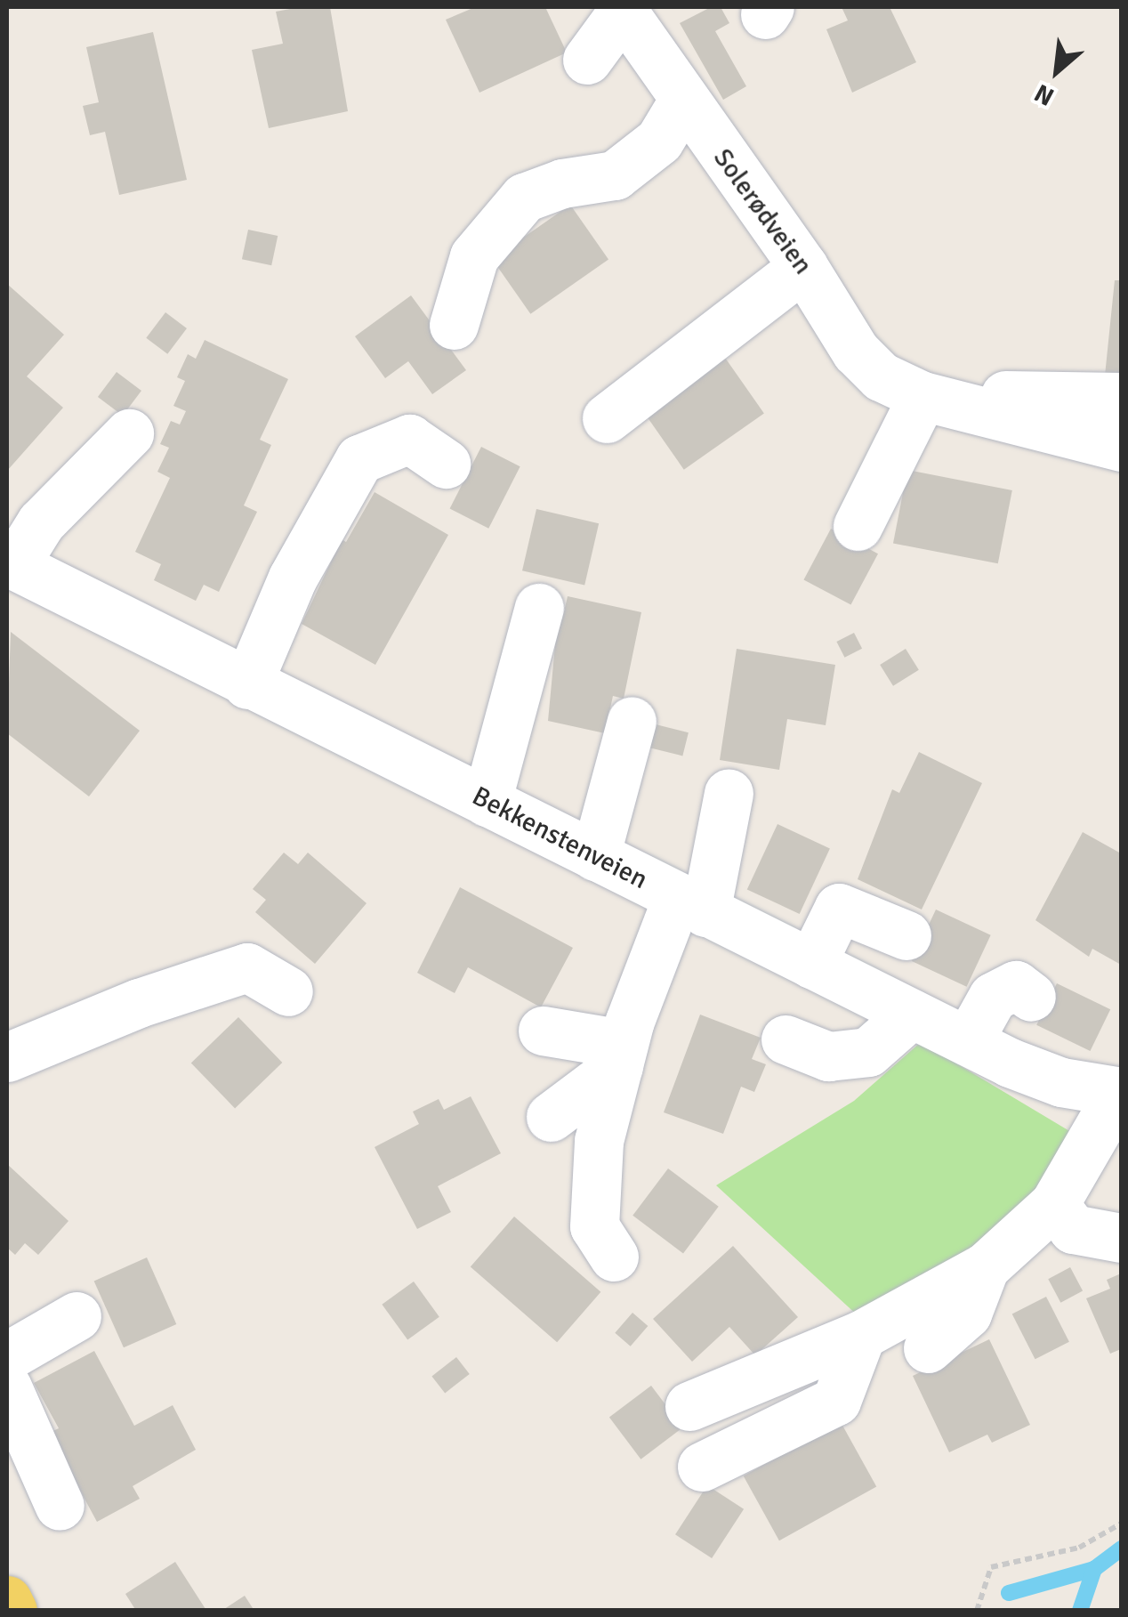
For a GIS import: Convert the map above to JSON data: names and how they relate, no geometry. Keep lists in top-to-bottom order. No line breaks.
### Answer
{"streets":{"street":["Solerødveien","Bekkenstenveien"]},"north":"bottom left"}
